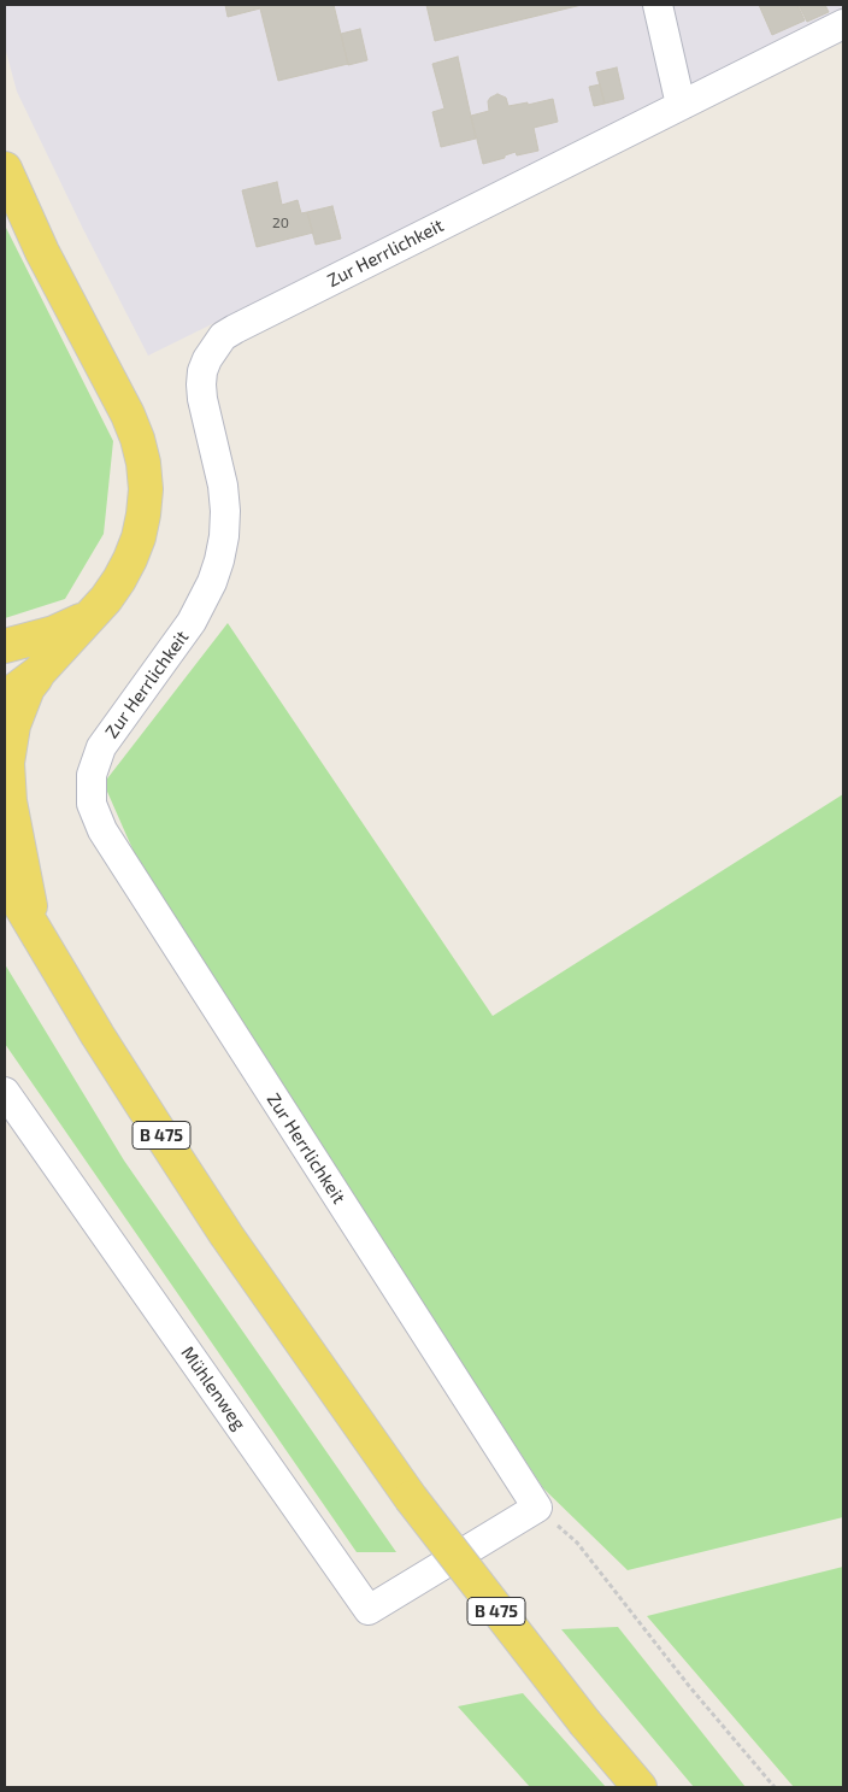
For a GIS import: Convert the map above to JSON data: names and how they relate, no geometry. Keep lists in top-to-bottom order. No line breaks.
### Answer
{"streets":{"main road":["B 475"],"street":["Zur Herrlichkeit","Mühlenweg"]},"crossings":[["Zur Herrlichkeit","Mühlenweg"]],"house_numbers":["20"]}
